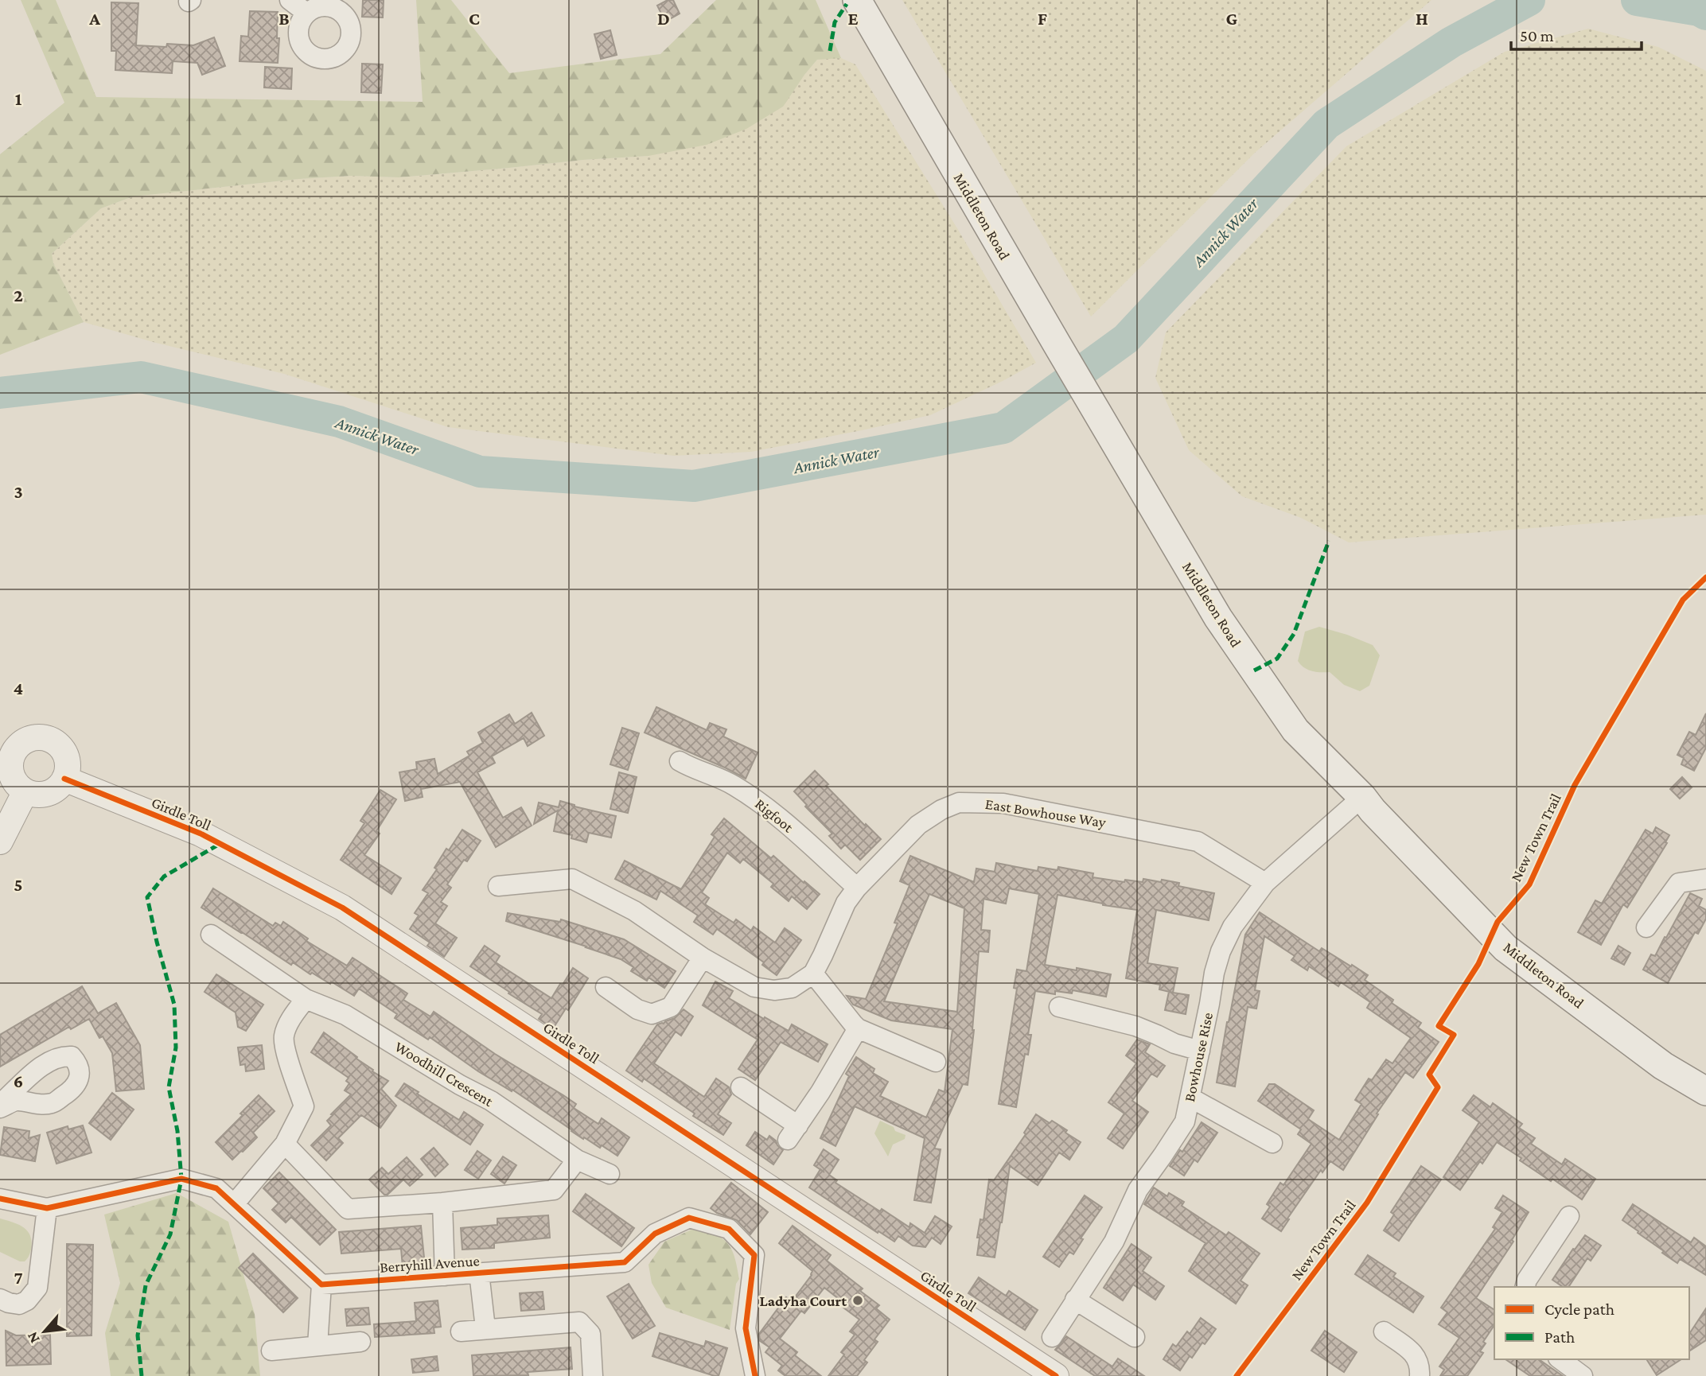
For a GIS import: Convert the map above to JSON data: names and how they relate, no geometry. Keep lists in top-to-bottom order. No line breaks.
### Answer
{"streets":{"main road":["Middleton Road"],"street":["East Bowhouse Way","Girdle Toll","Rigfoot","Bowhouse Rise","Woodhill Crescent","Berryhill Avenue"],"cycle path":["New Town Trail"]},"crossings":[["Middleton Road","Bowhouse Rise"],["East Bowhouse Way","Rigfoot"],["East Bowhouse Way","Bowhouse Rise"]],"water":["Annick Water"],"places":["Ladyha Court"],"legend":["Cycle path","Path"],"scale_bar":"50 m","north":"bottom left","grid":{"columns":["A","B","C","D","E","F","G","H"],"rows":["1","2","3","4","5","6","7"]}}
